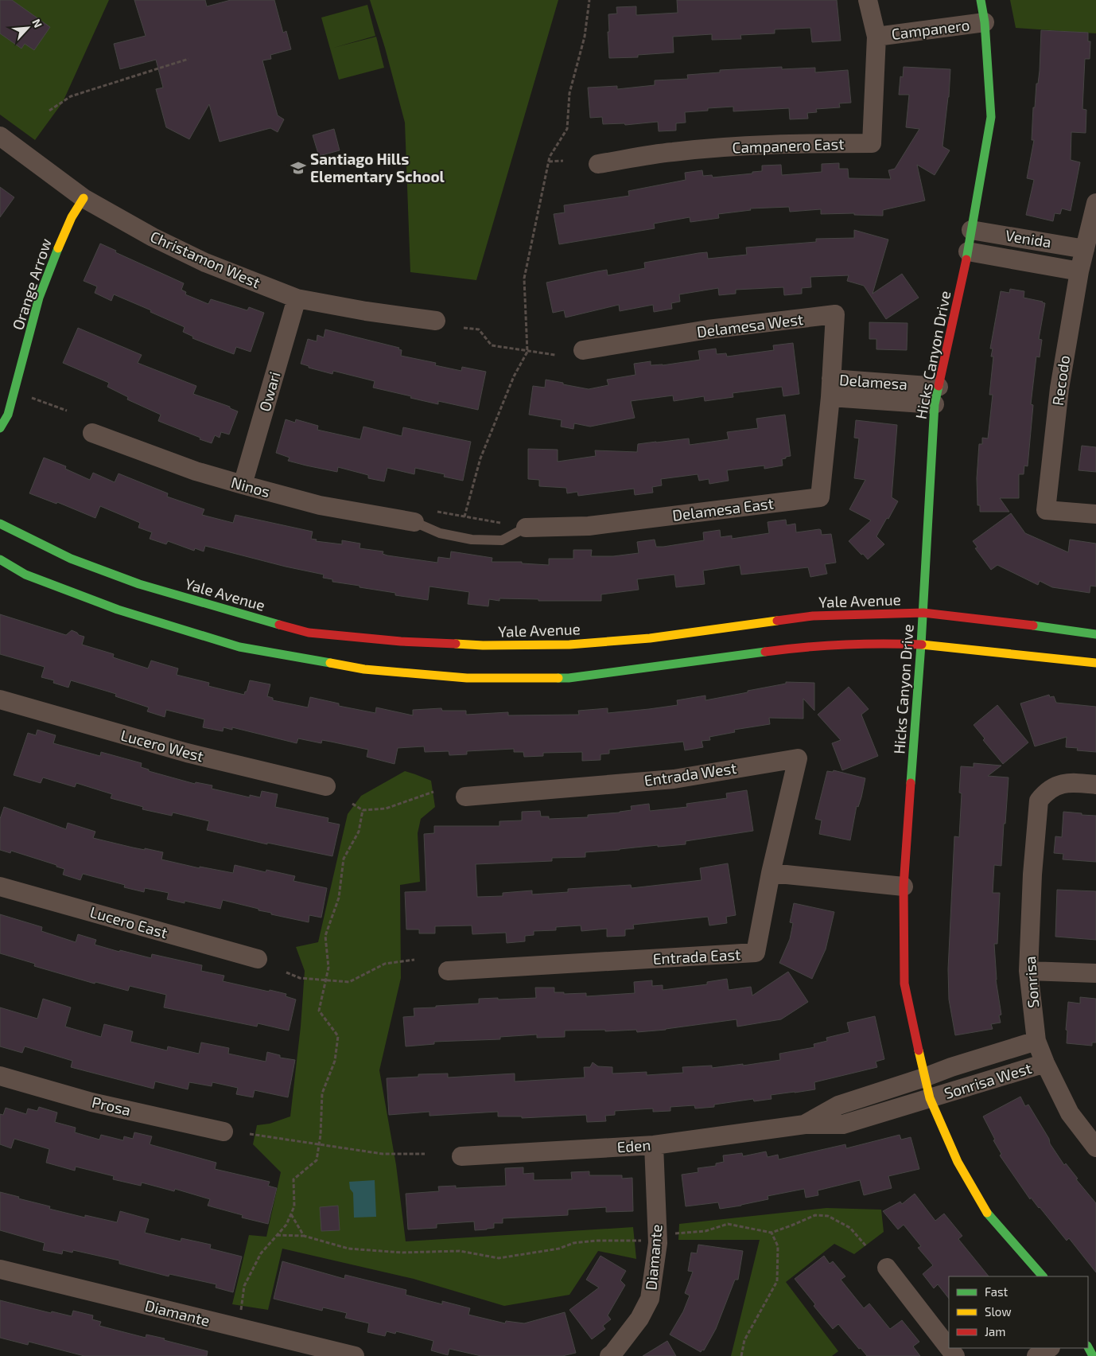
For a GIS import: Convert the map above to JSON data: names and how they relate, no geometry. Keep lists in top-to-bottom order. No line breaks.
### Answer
{"streets":{"main road":["Orange Arrow","Hicks Canyon Drive","Yale Avenue"],"street":["Campanero","Campanero East","Venida","Christamon West","Delamesa West","Recodo","Delamesa","Owari","Ninos","Delamesa East","Lucero West","Entrada West","Lucero East","Entrada East","Sonrisa","Sonrisa West","Prosa","Eden","Diamante"]},"crossings":[["Campanero","Campanero East"],["Campanero","Hicks Canyon Drive"],["Venida","Hicks Canyon Drive"],["Venida","Recodo"],["Christamon West","Orange Arrow"],["Christamon West","Owari"],["Delamesa West","Delamesa"],["Delamesa West","Delamesa East"],["Hicks Canyon Drive","Delamesa"],["Hicks Canyon Drive","Yale Avenue"],["Hicks Canyon Drive","Sonrisa West"],["Hicks Canyon Drive","Eden"],["Delamesa","Delamesa East"],["Owari","Ninos"],["Entrada West","Entrada East"],["Sonrisa","Sonrisa West"],["Sonrisa West","Eden"],["Eden","Diamante"]],"places":{"school or university":["Santiago Hills Elementary School"]},"legend":["Fast","Slow","Jam"],"north":"top right"}
